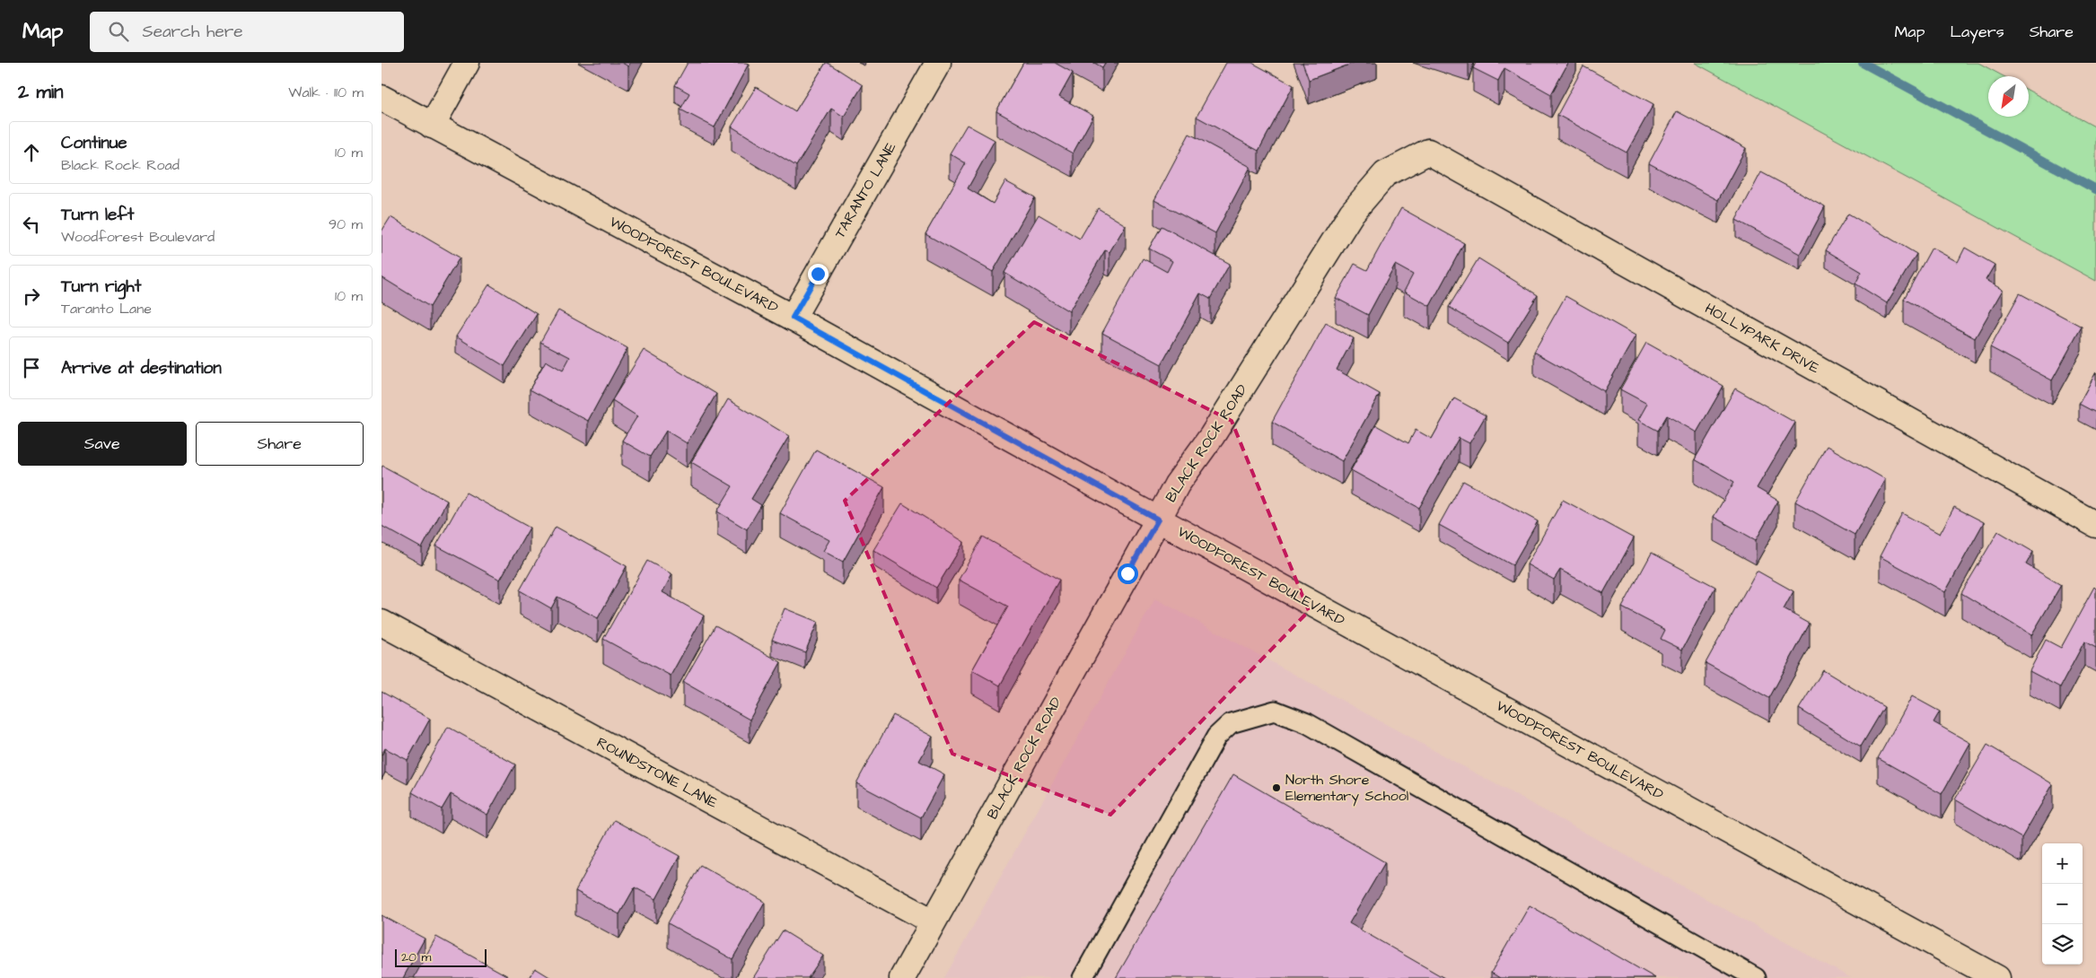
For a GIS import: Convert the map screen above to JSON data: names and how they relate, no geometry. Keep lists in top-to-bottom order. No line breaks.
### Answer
{"streets":{"street":["TARANTO LANE","WOODFOREST BOULEVARD","HOLLYPARK DRIVE","BLACK ROCK ROAD","ROUNDSTONE LANE"]},"crossings":[["TARANTO LANE","WOODFOREST BOULEVARD"],["WOODFOREST BOULEVARD","BLACK ROCK ROAD"],["HOLLYPARK DRIVE","BLACK ROCK ROAD"],["BLACK ROCK ROAD","ROUNDSTONE LANE"]],"places":["North Shore Elementary School"],"scale_bar":"20 m","north":"bottom left","page":{"header":"Map","search":"Search here","nav":["Map","Layers","Share"],"heading":["2 min","Walk · 110 m"],"list":[["Continue","Black Rock Road","10 m"],["Turn left","Woodforest Boulevard","90 m"],["Turn right","Taranto Lane","10 m"],"Arrive at destination"],"buttons":["Save","Share"],"map_buttons":["+","−"],"scale":"20 m"}}
